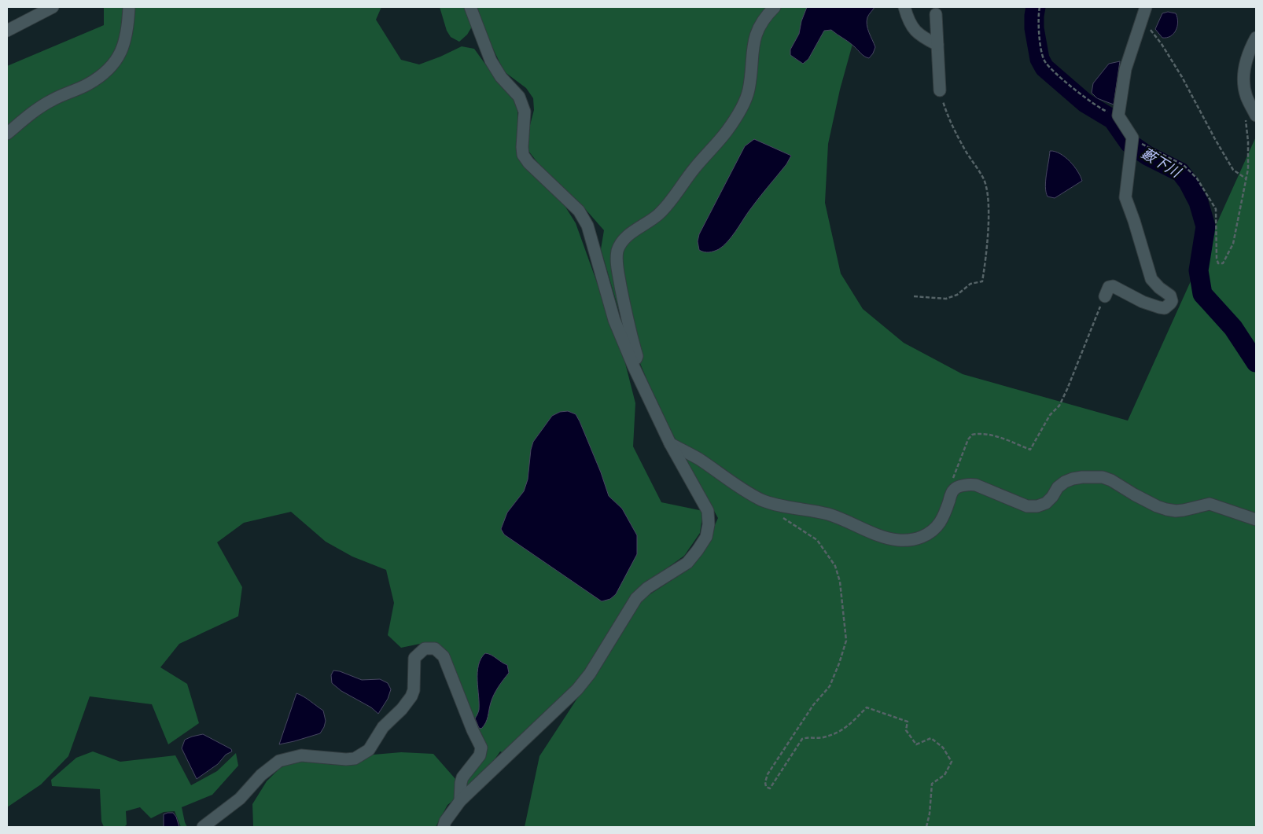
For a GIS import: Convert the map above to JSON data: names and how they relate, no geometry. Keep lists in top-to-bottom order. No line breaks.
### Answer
{"water":["藪下川"]}
